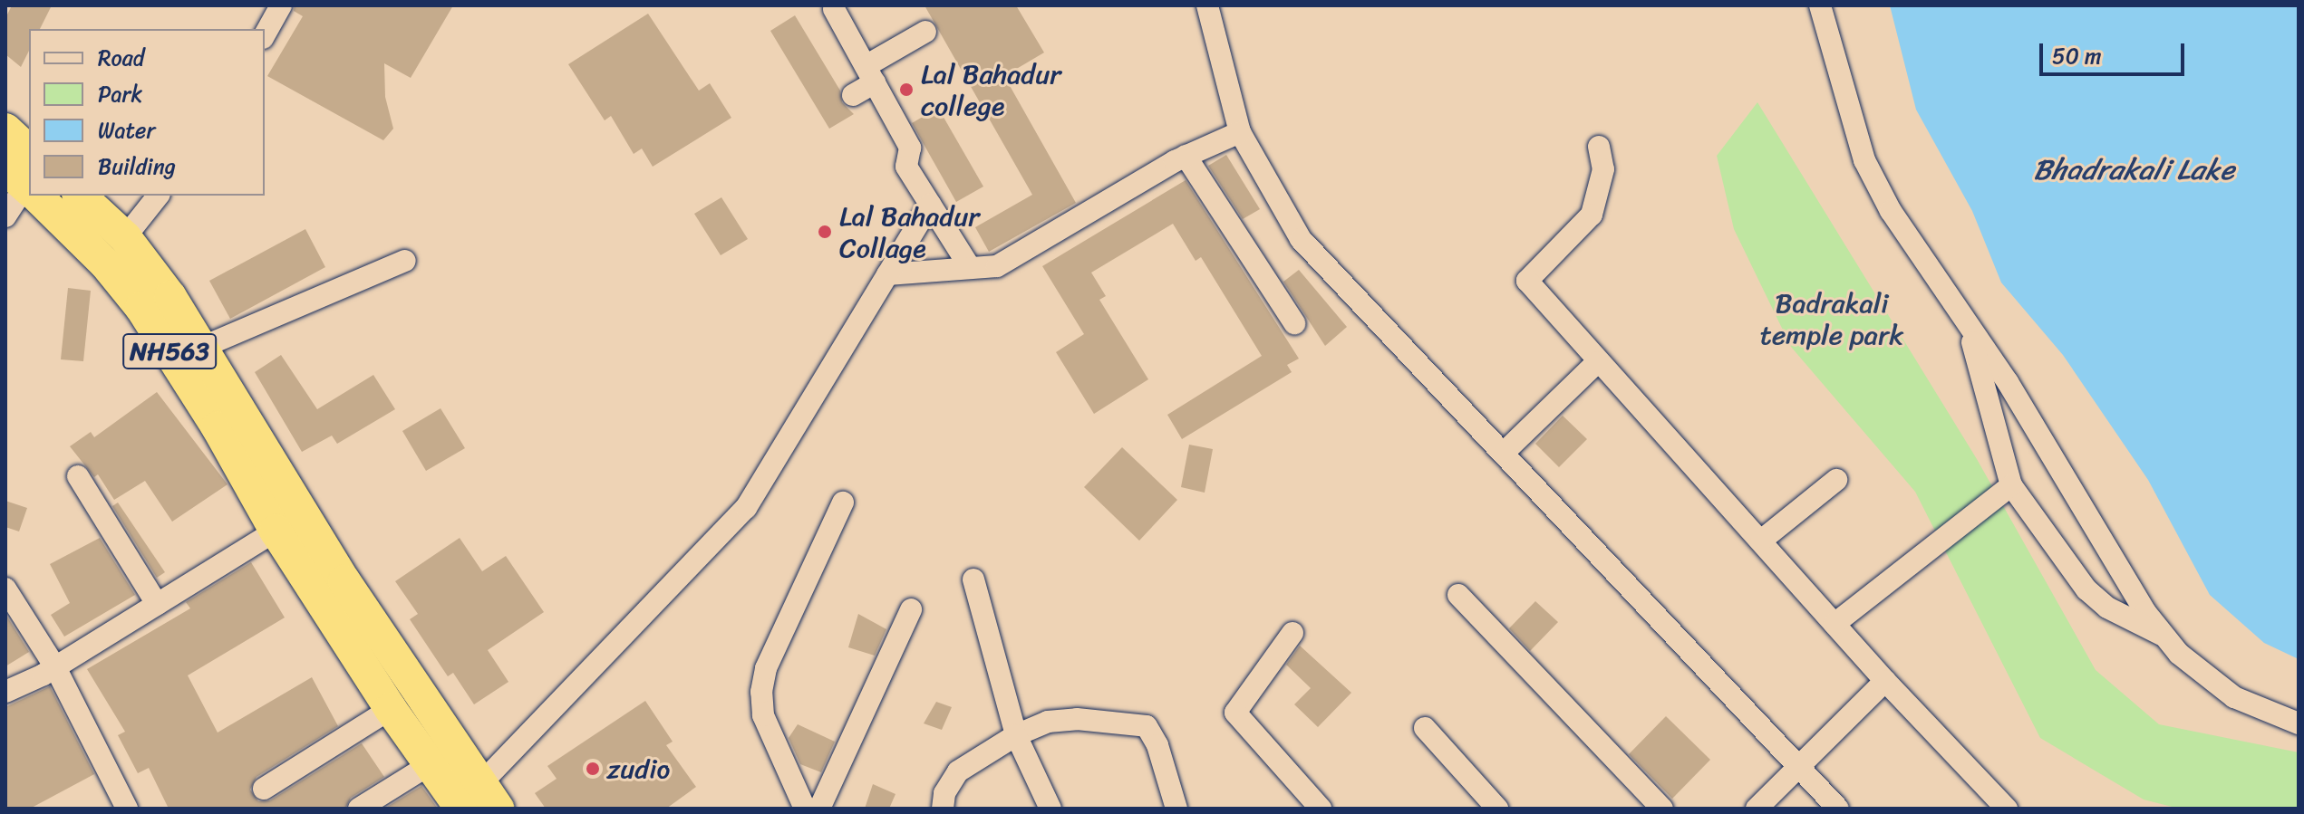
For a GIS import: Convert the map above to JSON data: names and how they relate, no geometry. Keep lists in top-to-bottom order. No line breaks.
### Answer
{"streets":{"highway":["NH563"]},"water":["Bhadrakali Lake"],"parks":["Badrakali temple park"],"places":["Lal Bahadur college","Lal Bahadur Collage","zudio"],"legend":["Road","Park","Water","Building"],"scale_bar":"50 m"}
